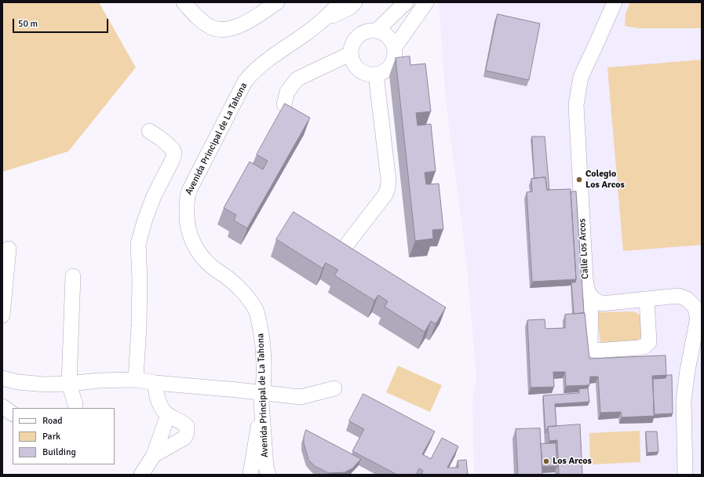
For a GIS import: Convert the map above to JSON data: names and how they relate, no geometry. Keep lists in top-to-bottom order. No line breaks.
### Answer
{"streets":{"street":["Avenida Principal de La Tahona","Calle Los Arcos"]},"places":["Colegio Los Arcos","Los Arcos"],"legend":["Road","Park","Building"],"scale_bar":"50 m"}
